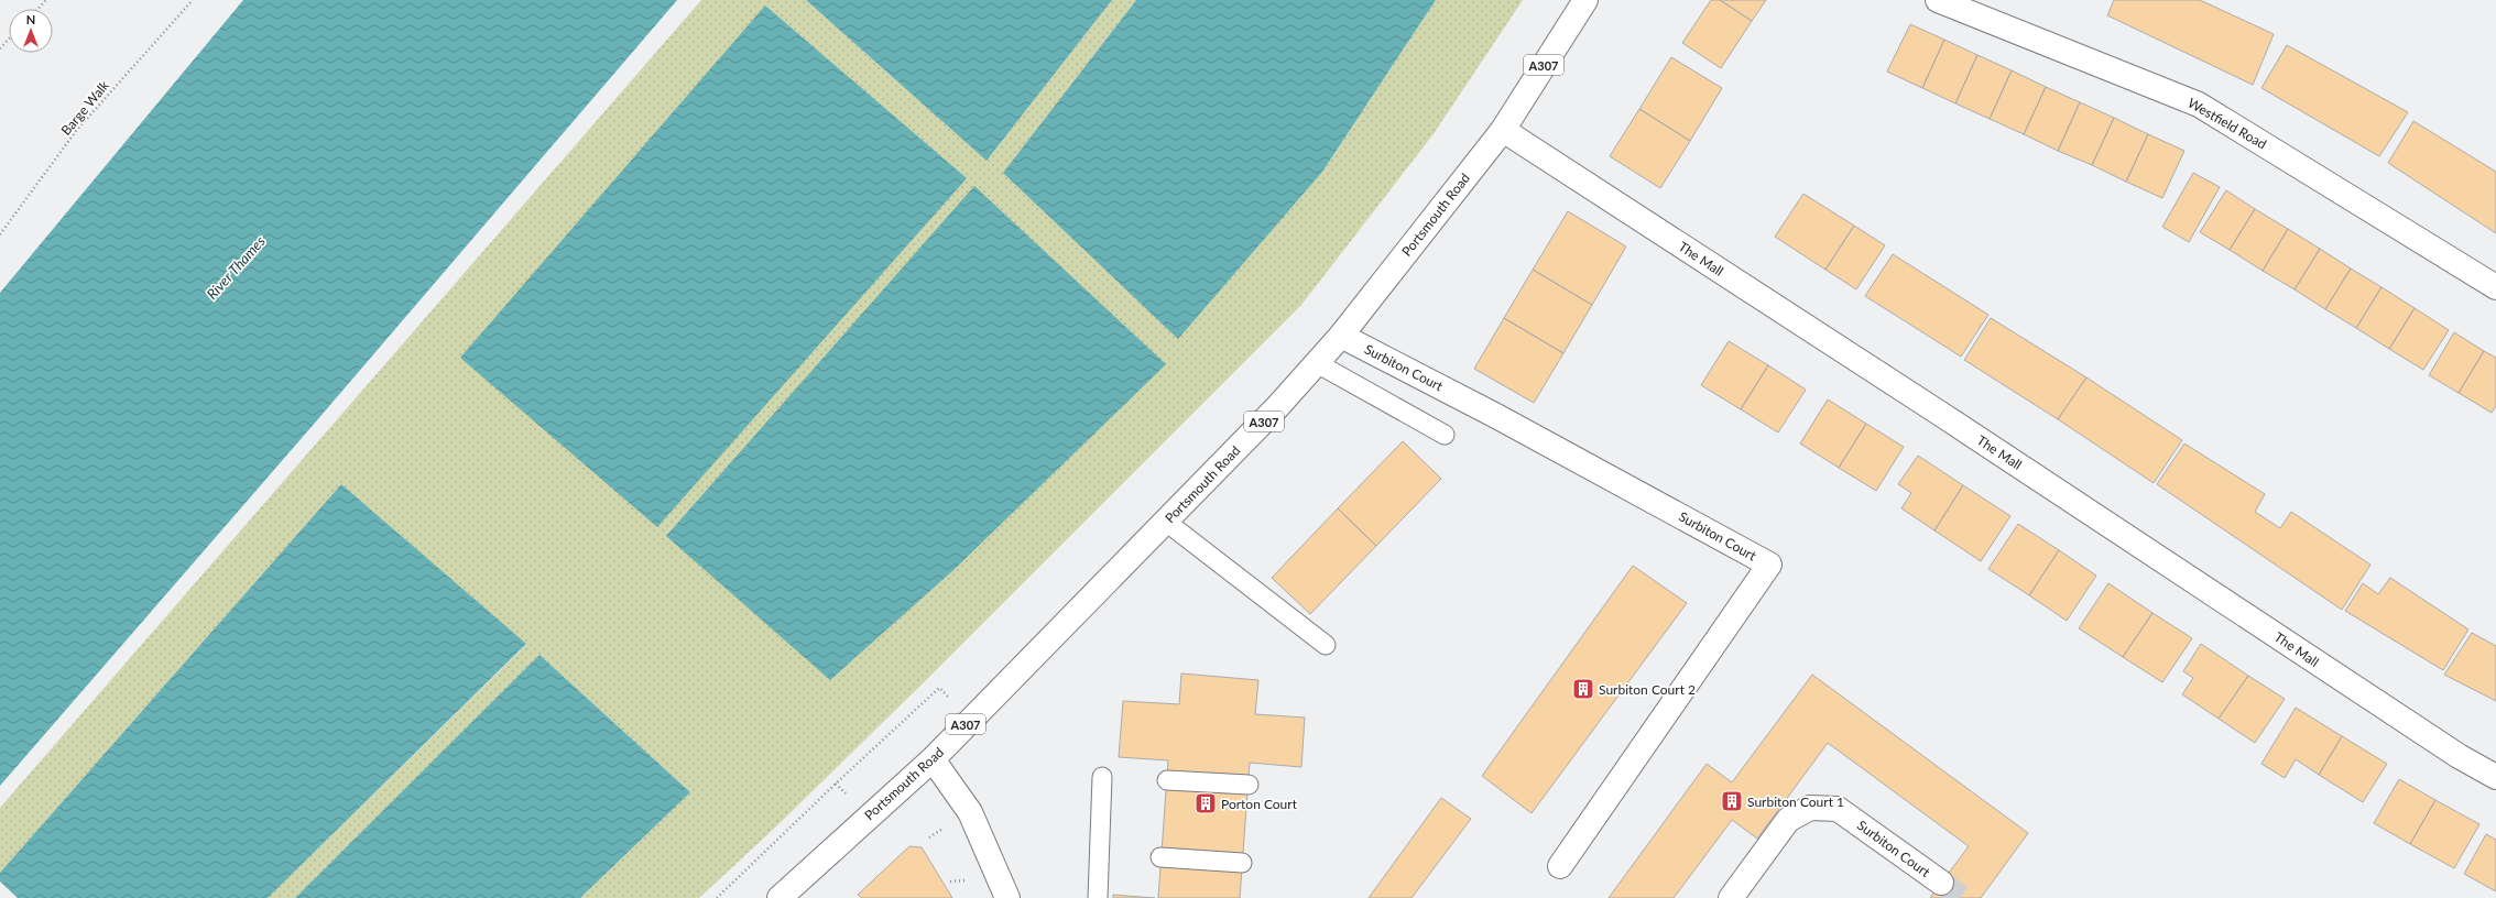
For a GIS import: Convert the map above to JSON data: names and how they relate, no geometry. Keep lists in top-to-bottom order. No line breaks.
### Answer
{"streets":{"street":["A307","Westfield Road","Portsmouth Road","The Mall","Surbiton Court"],"path":["Barge Walk"]},"crossings":[["Portsmouth Road","The Mall"],["Portsmouth Road","Surbiton Court"]],"water":["River Thames"],"places":{"building":["Surbiton Court 2","Surbiton Court 1","Porton Court"]},"north":"top"}
